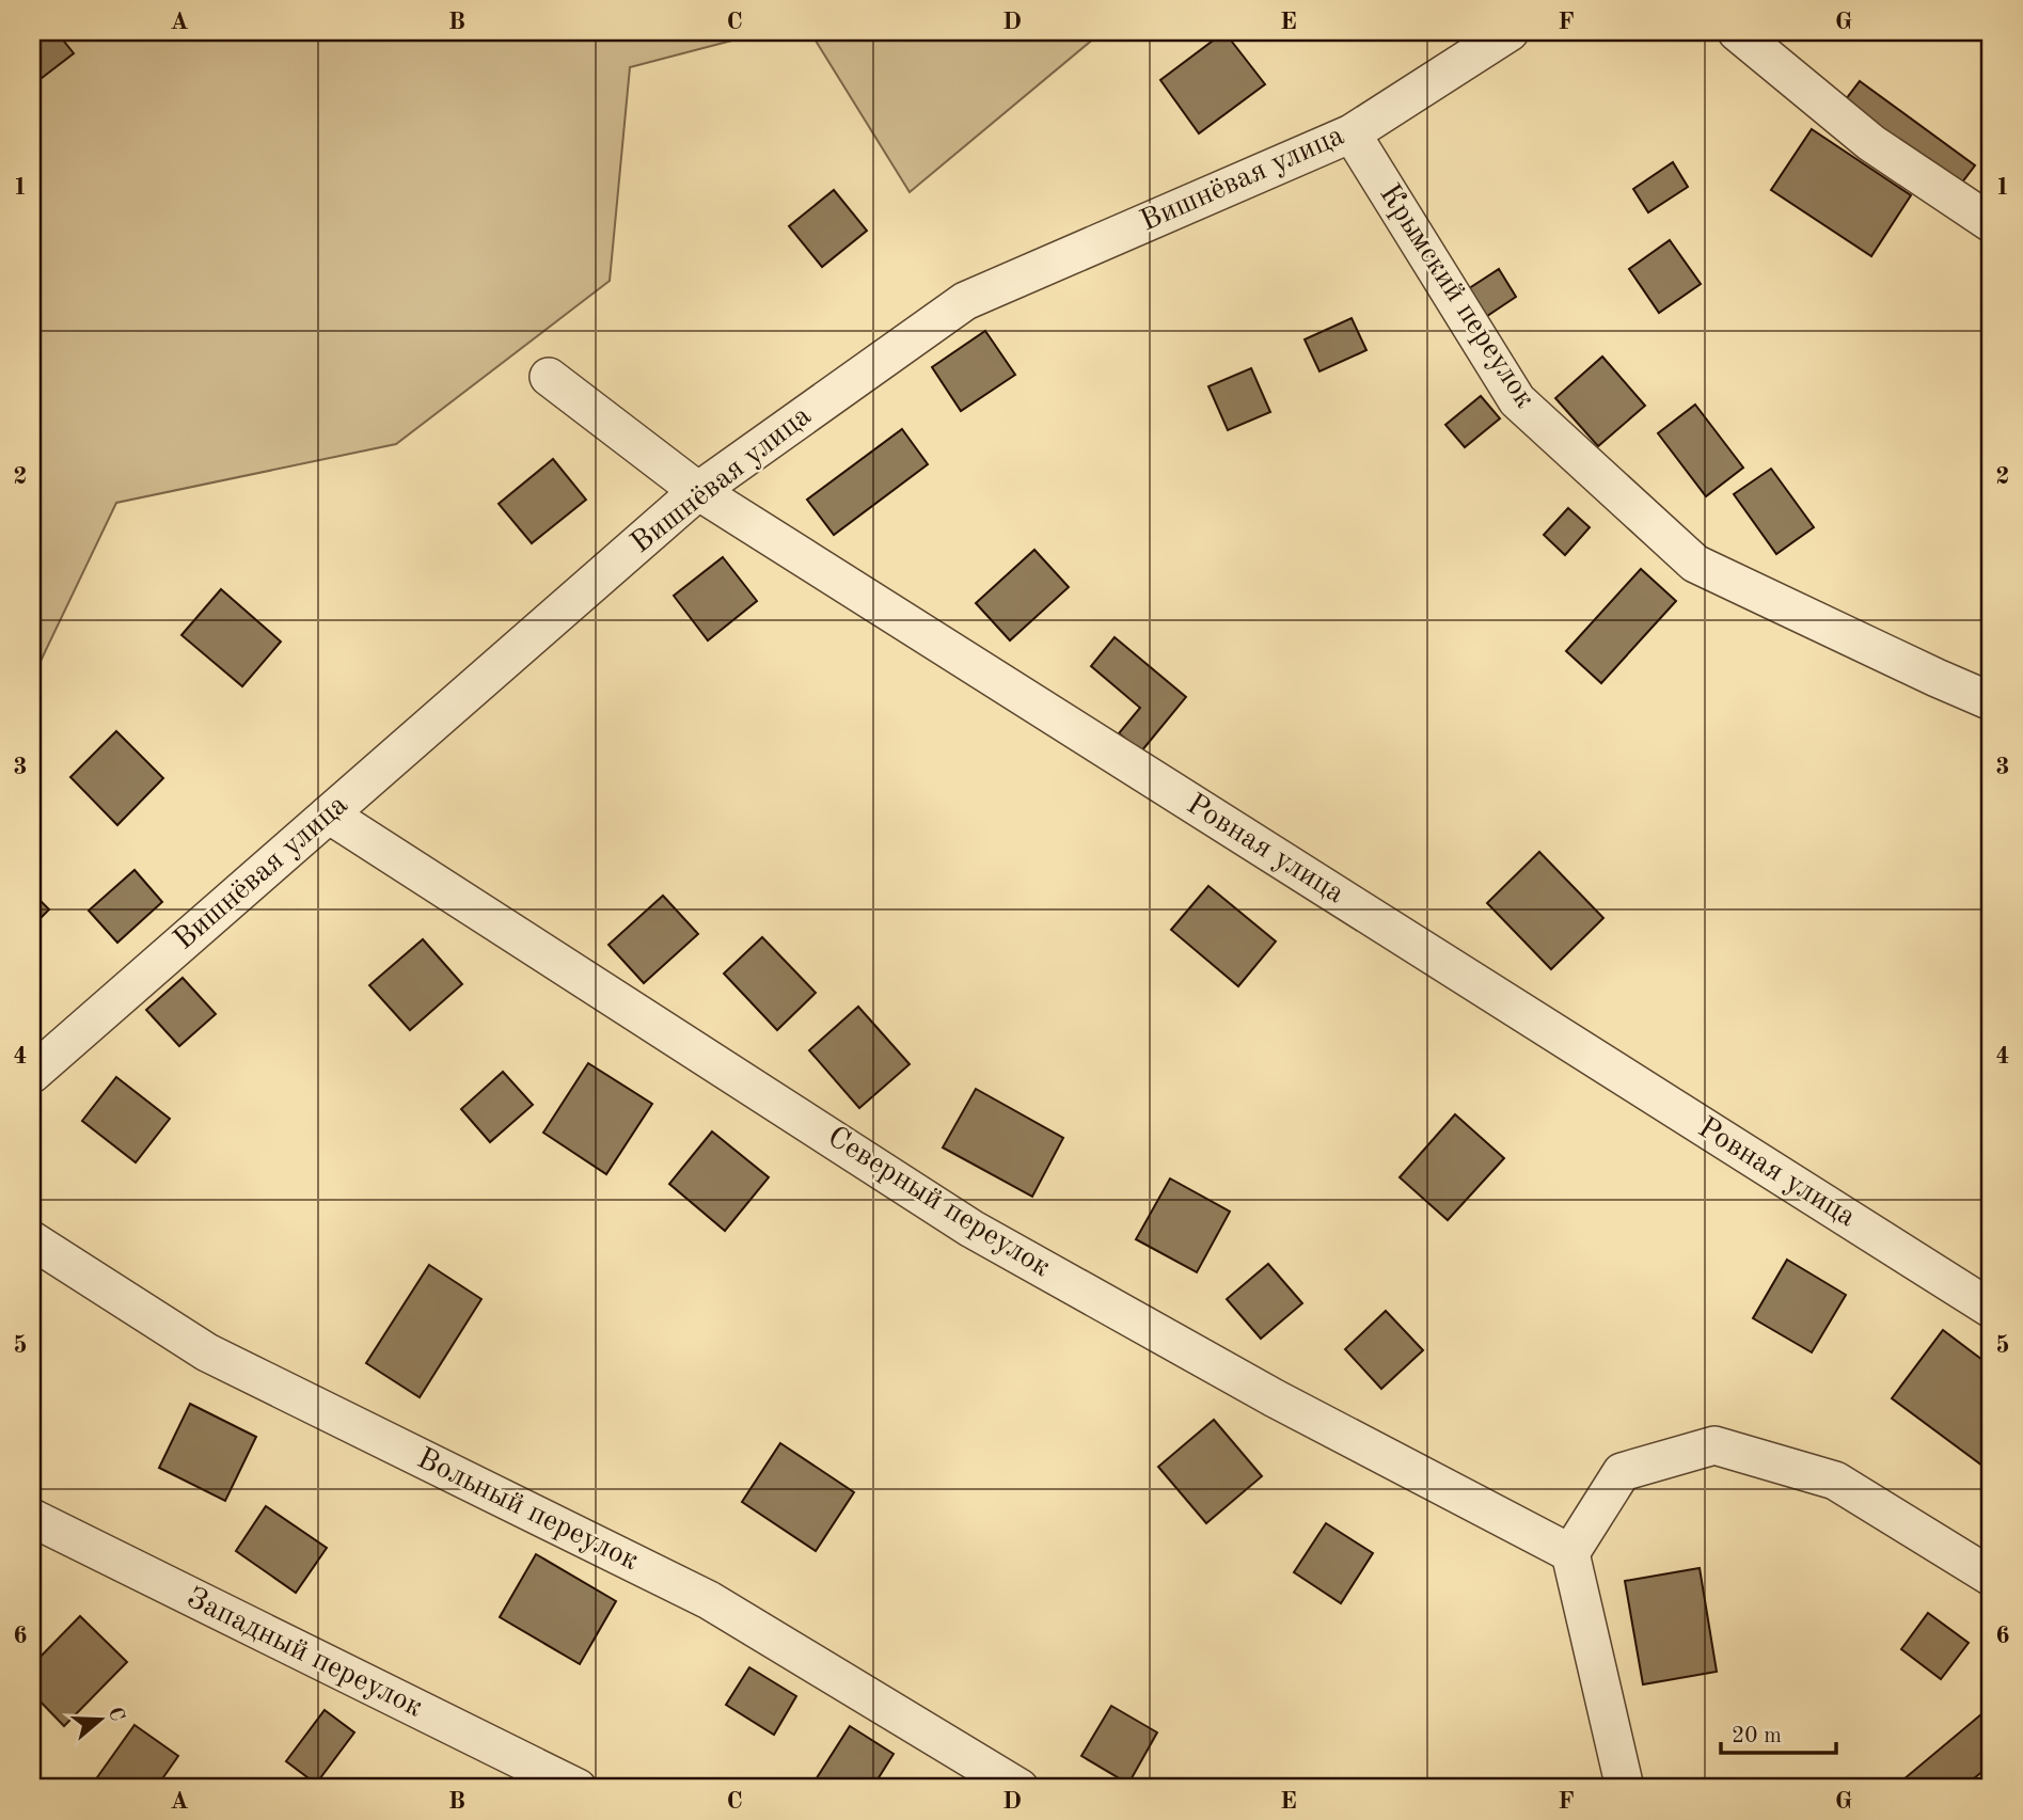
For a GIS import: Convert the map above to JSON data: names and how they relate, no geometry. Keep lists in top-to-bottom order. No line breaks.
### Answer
{"streets":{"street":["Вишнёвая улица","Крымский переулок","Ровная улица","Северный переулок","Вольный переулок","Западный переулок"]},"crossings":[["Вишнёвая улица","Крымский переулок"],["Вишнёвая улица","Ровная улица"],["Вишнёвая улица","Северный переулок"]],"scale_bar":"20 m","north":"right","grid":{"columns":["A","B","C","D","E","F","G"],"rows":["1","2","3","4","5","6"]}}
